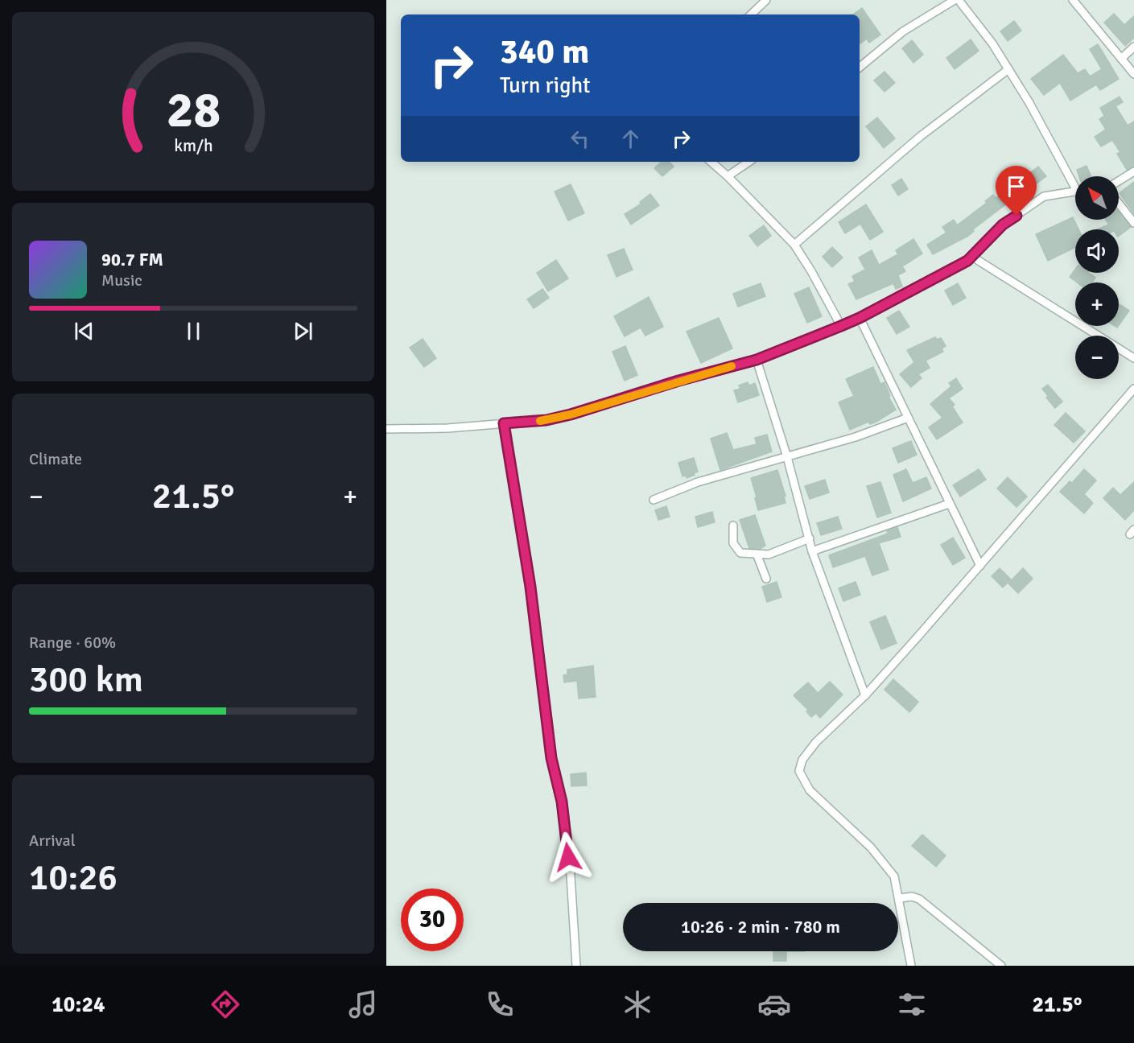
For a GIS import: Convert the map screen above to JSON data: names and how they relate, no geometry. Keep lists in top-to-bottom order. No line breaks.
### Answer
{"north":"top left","page":{"turn":["340 m","Turn right"],"map_buttons":["+","−"],"song":["90.7 FM","Music"],"tile":["Climate",["Range · 60%","300 km"],["Arrival","10:26"]],"heat":["−","21.5°","+"],"limit":"30","trip":"10:26 · 2 min · 780 m","tabs":["10:24","21.5°"],"gauge":["28","km/h"]}}
